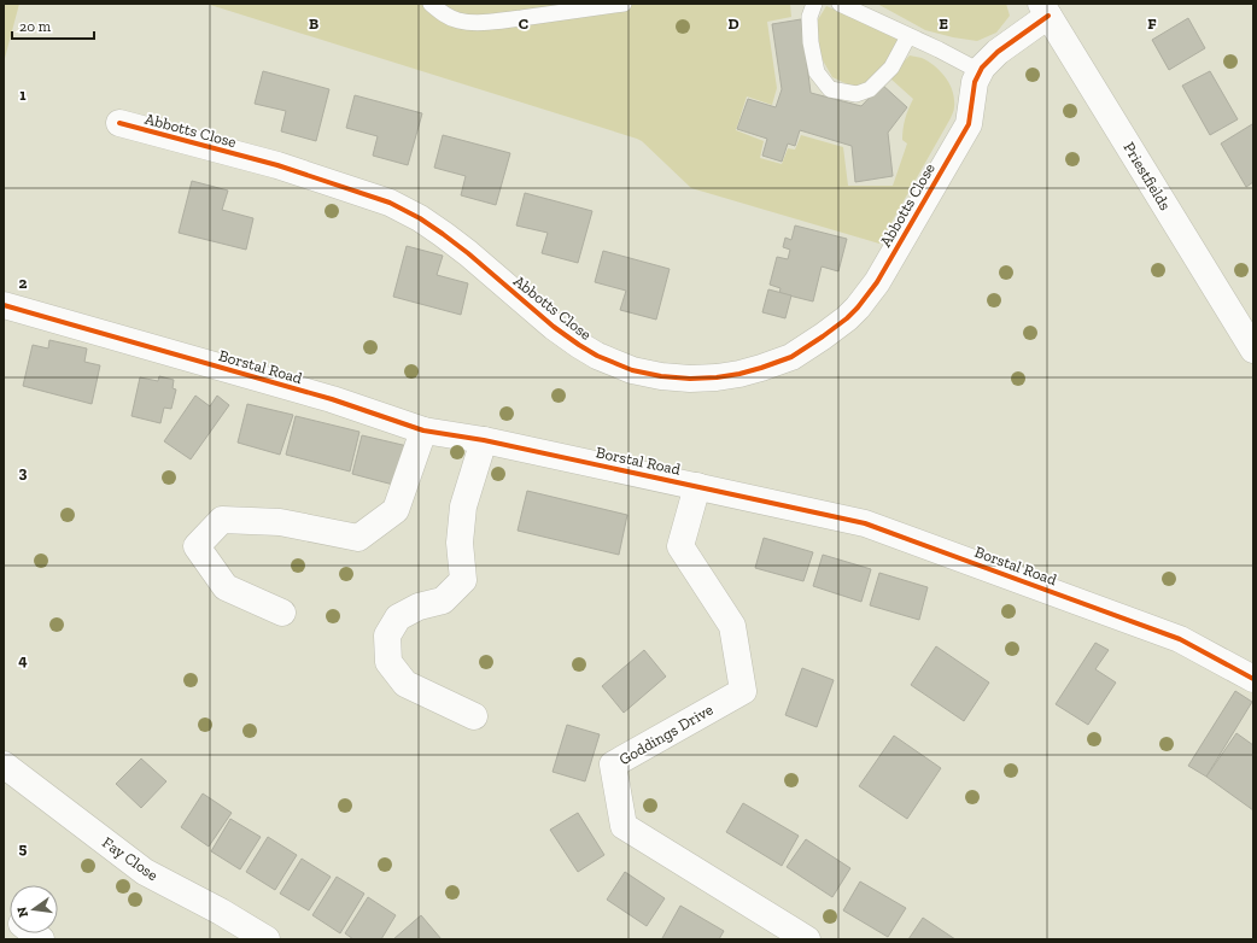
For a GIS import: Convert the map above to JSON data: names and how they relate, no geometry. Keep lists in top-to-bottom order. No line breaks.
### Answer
{"streets":{"street":["Abbotts Close","Priestfields","Borstal Road","Goddings Drive","Fay Close"]},"crossings":[["Abbotts Close","Priestfields"],["Borstal Road","Goddings Drive"]],"scale_bar":"20 m","north":"left","grid":{"columns":["B","C","D","E","F"],"rows":["1","2","3","4","5"]}}
